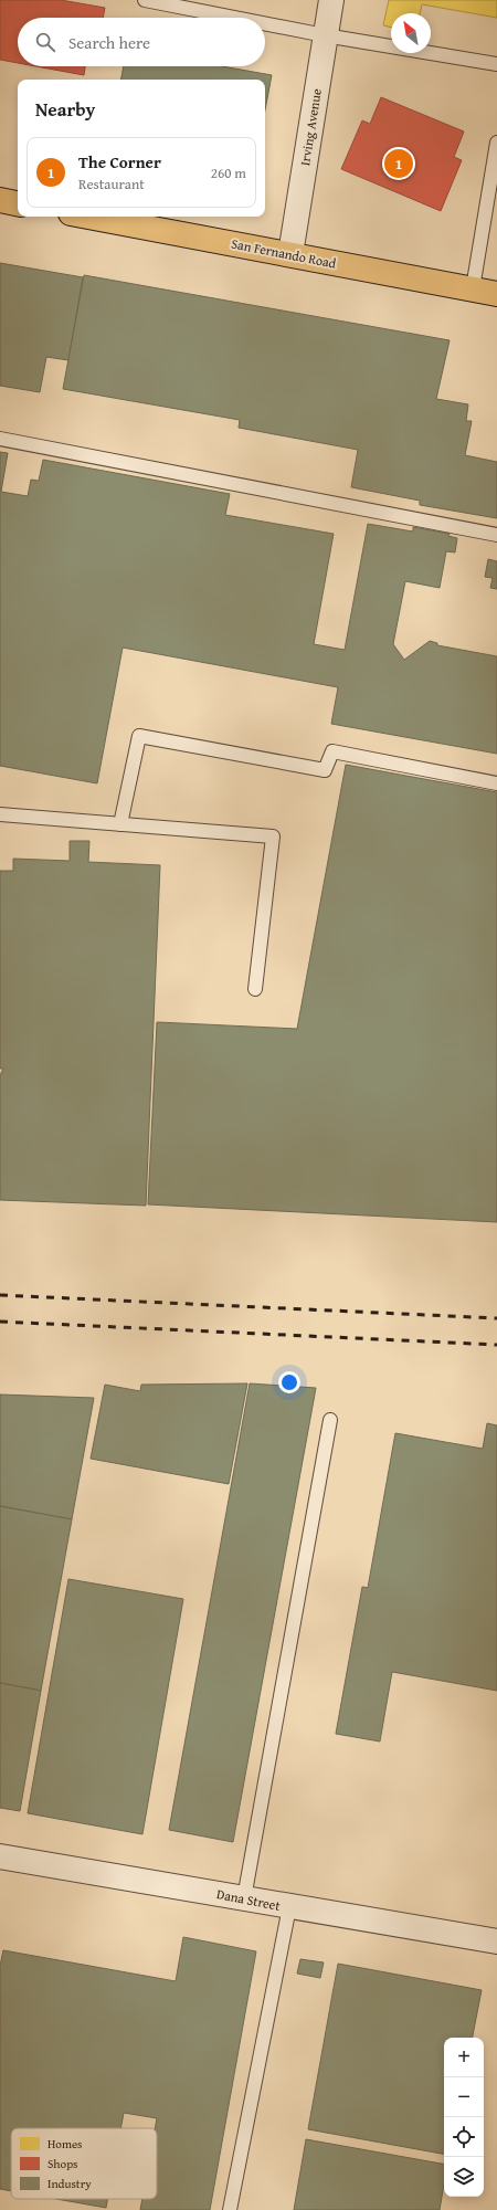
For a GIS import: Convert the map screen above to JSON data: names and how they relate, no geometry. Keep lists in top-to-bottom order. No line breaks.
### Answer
{"streets":{"main road":["San Fernando Road"],"street":["Irving Avenue","Dana Street"]},"crossings":[["Irving Avenue","San Fernando Road"]],"legend":["Homes","Shops","Industry"],"north":"top left","page":{"search":"Search here","heading":"Nearby","list":[{"mark":"1","name":"The Corner","note":"Restaurant","value":"260 m"}],"pins":"1","map_buttons":["+","−"]}}
